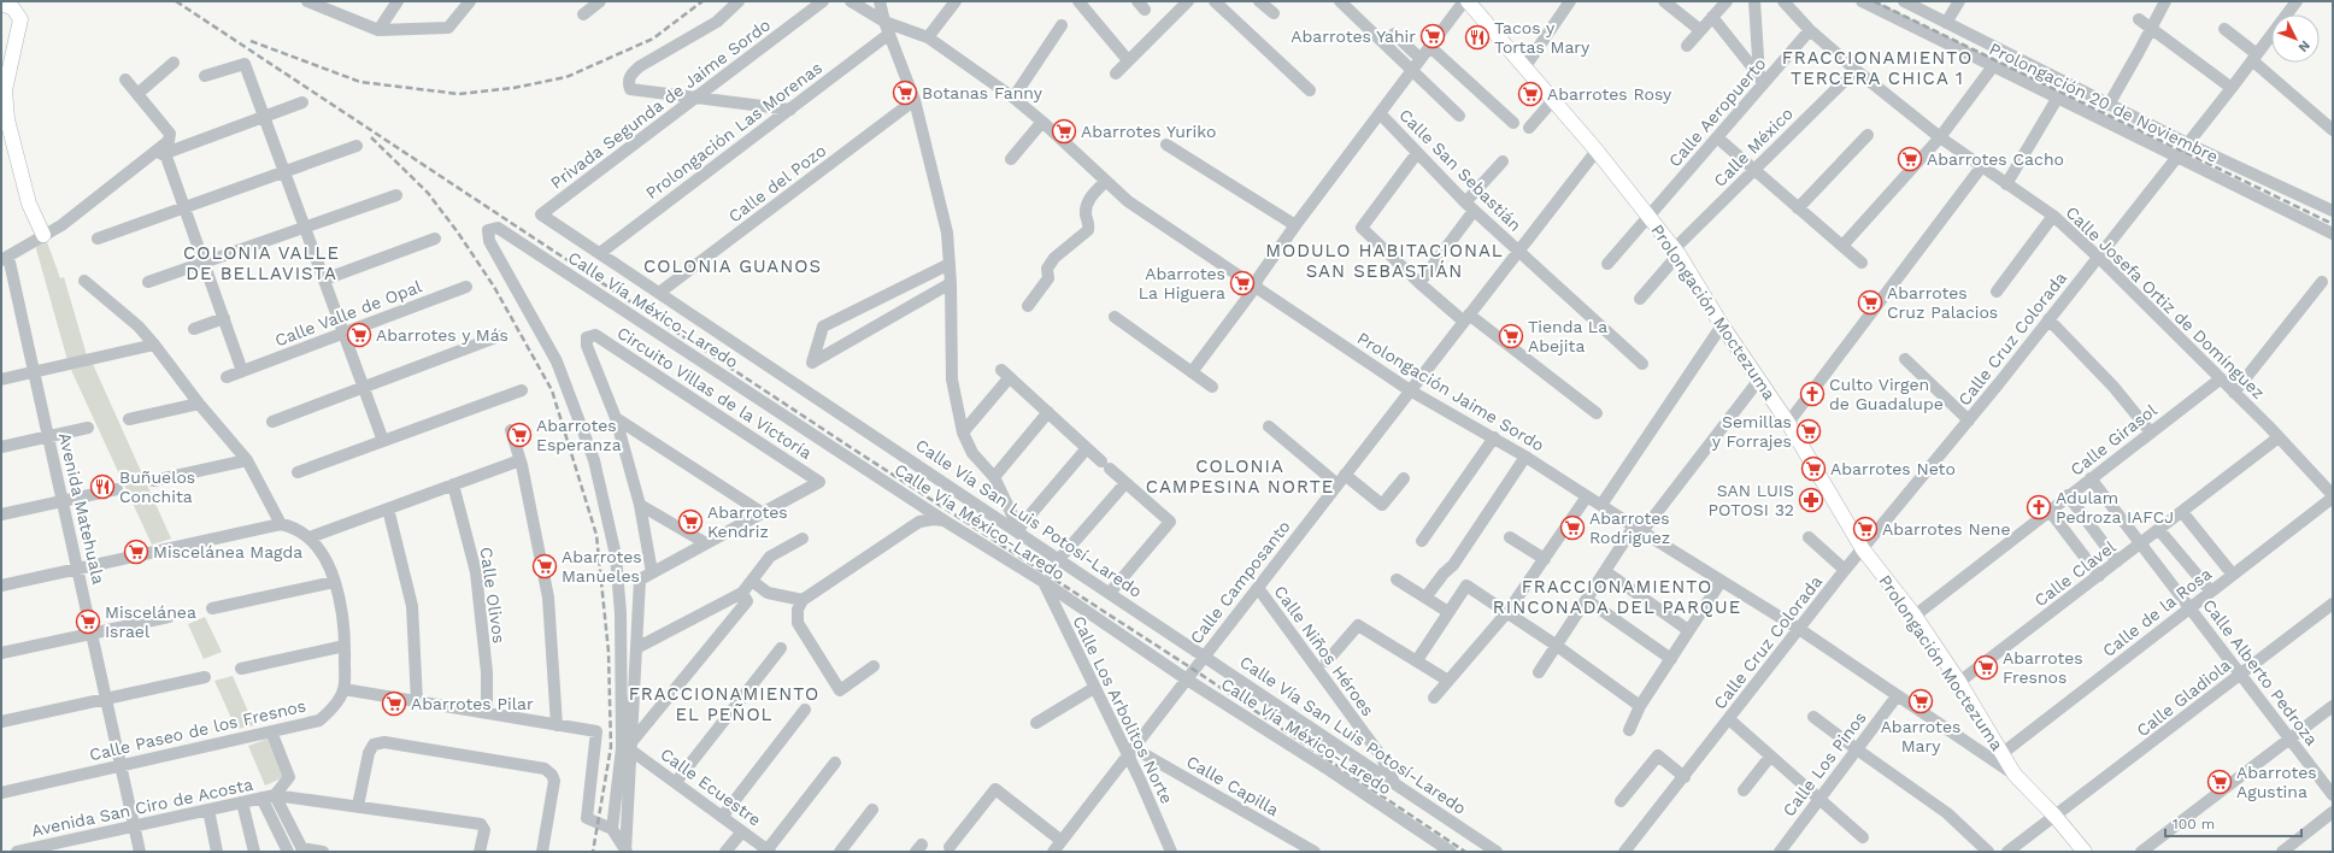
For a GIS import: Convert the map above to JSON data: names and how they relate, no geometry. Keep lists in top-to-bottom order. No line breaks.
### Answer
{"streets":{"main road":["Prolongación Moctezuma"],"street":["Prolongación 20 de Noviembre","Privada Segunda de Jaime Sordo","Calle Aeropuerto","Prolongación Las Morenas","Calle México","Calle San Sebastián","Calle del Pozo","Calle Josefa Ortiz de Domínguez","Calle Vía México-Laredo","Calle Valle de Opal","Calle Cruz Colorada","Prolongación Jaime Sordo","Circuito Villas de la Victoría","Calle Girasol","Avenida Matehuala","Calle Vía San Luis Potosí-Laredo","Calle Clavel","Calle Camposanto","Calle Olivos","Calle de la Rosa","Calle Niños Héroes","Calle Alberto Pedroza","Calle Gladiola","Calle Los Arbolitos Norte","Calle Paseo de los Fresnos","Calle Los Pinos","Calle Capilla","Calle Ecuestre","Avenida San Ciro de Acosta"]},"crossings":[["Prolongación 20 de Noviembre","Calle Cruz Colorada"],["Privada Segunda de Jaime Sordo","Calle Vía San Luis Potosí-Laredo"],["Calle Aeropuerto","Calle Josefa Ortiz de Domínguez"],["Calle Aeropuerto","Prolongación Moctezuma"],["Prolongación Las Morenas","Prolongación Jaime Sordo"],["Prolongación Las Morenas","Calle Vía San Luis Potosí-Laredo"],["Calle México","Calle Josefa Ortiz de Domínguez"],["Calle México","Prolongación Moctezuma"],["Calle San Sebastián","Calle Camposanto"],["Calle del Pozo","Calle Vía San Luis Potosí-Laredo"],["Calle Josefa Ortiz de Domínguez","Calle Cruz Colorada"],["Calle Josefa Ortiz de Domínguez","Calle Girasol"],["Calle Josefa Ortiz de Domínguez","Calle Clavel"],["Calle Josefa Ortiz de Domínguez","Calle de la Rosa"],["Calle Vía México-Laredo","Calle Camposanto"],["Calle Vía México-Laredo","Calle Los Arbolitos Norte"],["Prolongación Moctezuma","Calle Cruz Colorada"],["Prolongación Moctezuma","Prolongación Jaime Sordo"],["Prolongación Moctezuma","Calle Girasol"],["Prolongación Moctezuma","Calle Clavel"],["Prolongación Moctezuma","Calle Camposanto"],["Prolongación Moctezuma","Calle de la Rosa"],["Prolongación Moctezuma","Calle Gladiola"],["Calle Cruz Colorada","Prolongación Jaime Sordo"],["Prolongación Jaime Sordo","Calle Camposanto"],["Prolongación Jaime Sordo","Calle Los Pinos"],["Calle Girasol","Calle Alberto Pedroza"],["Avenida Matehuala","Calle Paseo de los Fresnos"],["Avenida Matehuala","Avenida San Ciro de Acosta"],["Calle Vía San Luis Potosí-Laredo","Calle Camposanto"],["Calle Vía San Luis Potosí-Laredo","Calle Niños Héroes"],["Calle Clavel","Calle Alberto Pedroza"],["Calle Camposanto","Calle Niños Héroes"],["Calle Camposanto","Calle Los Arbolitos Norte"],["Calle Camposanto","Calle Capilla"],["Calle de la Rosa","Calle Alberto Pedroza"],["Calle Alberto Pedroza","Calle Gladiola"],["Calle Los Arbolitos Norte","Calle Capilla"]],"districts":["FRACCIONAMIENTO TERCERA CHICA 1","MODULO HABITACIONAL SAN SEBASTIÁN","COLONIA VALLE DE BELLAVISTA","COLONIA GUANOS","COLONIA CAMPESINA NORTE","FRACCIONAMIENTO RINCONADA DEL PARQUE","FRACCIONAMIENTO EL PEÑOL"],"places":{"supermarket":["Abarrotes Yahir","Botanas Fanny","Abarrotes Rosy","Abarrotes Yuriko","Abarrotes Cacho","Abarrotes La Higuera","Abarrotes Cruz Palacios","Abarrotes y Más","Tienda La Abejita","Semillas y Forrajes","Abarrotes Esperanza","Abarrotes Neto","Abarrotes Kendriz","Abarrotes Rodriguez","Abarrotes Nene","Miscelánea Magda","Abarrotes Manueles","Miscelánea Israel","Abarrotes Fresnos","Abarrotes Mary","Abarrotes Pilar","Abarrotes Agustina"],"restaurant":["Tacos y Tortas Mary","Buñuelos Conchita"],"church":["Culto Virgen de Guadalupe","Adulam Pedroza IAFCJ"],"pharmacy":["SAN LUIS POTOSI 32"]},"scale_bar":"100 m","north":"bottom right"}
